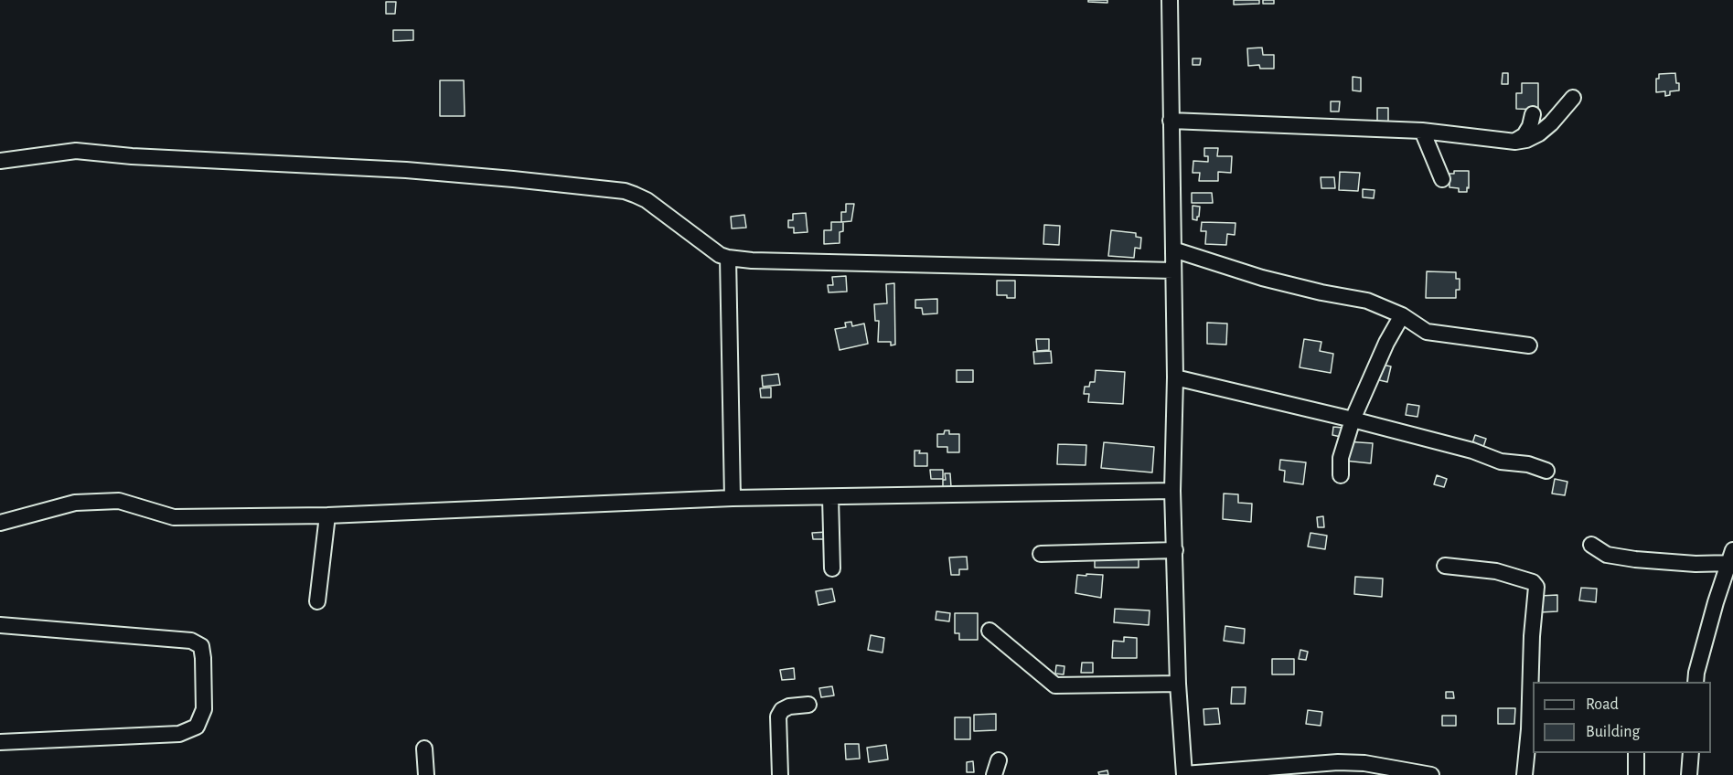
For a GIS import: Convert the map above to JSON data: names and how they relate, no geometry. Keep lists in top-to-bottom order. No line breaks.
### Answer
{"legend":["Road","Building"]}
